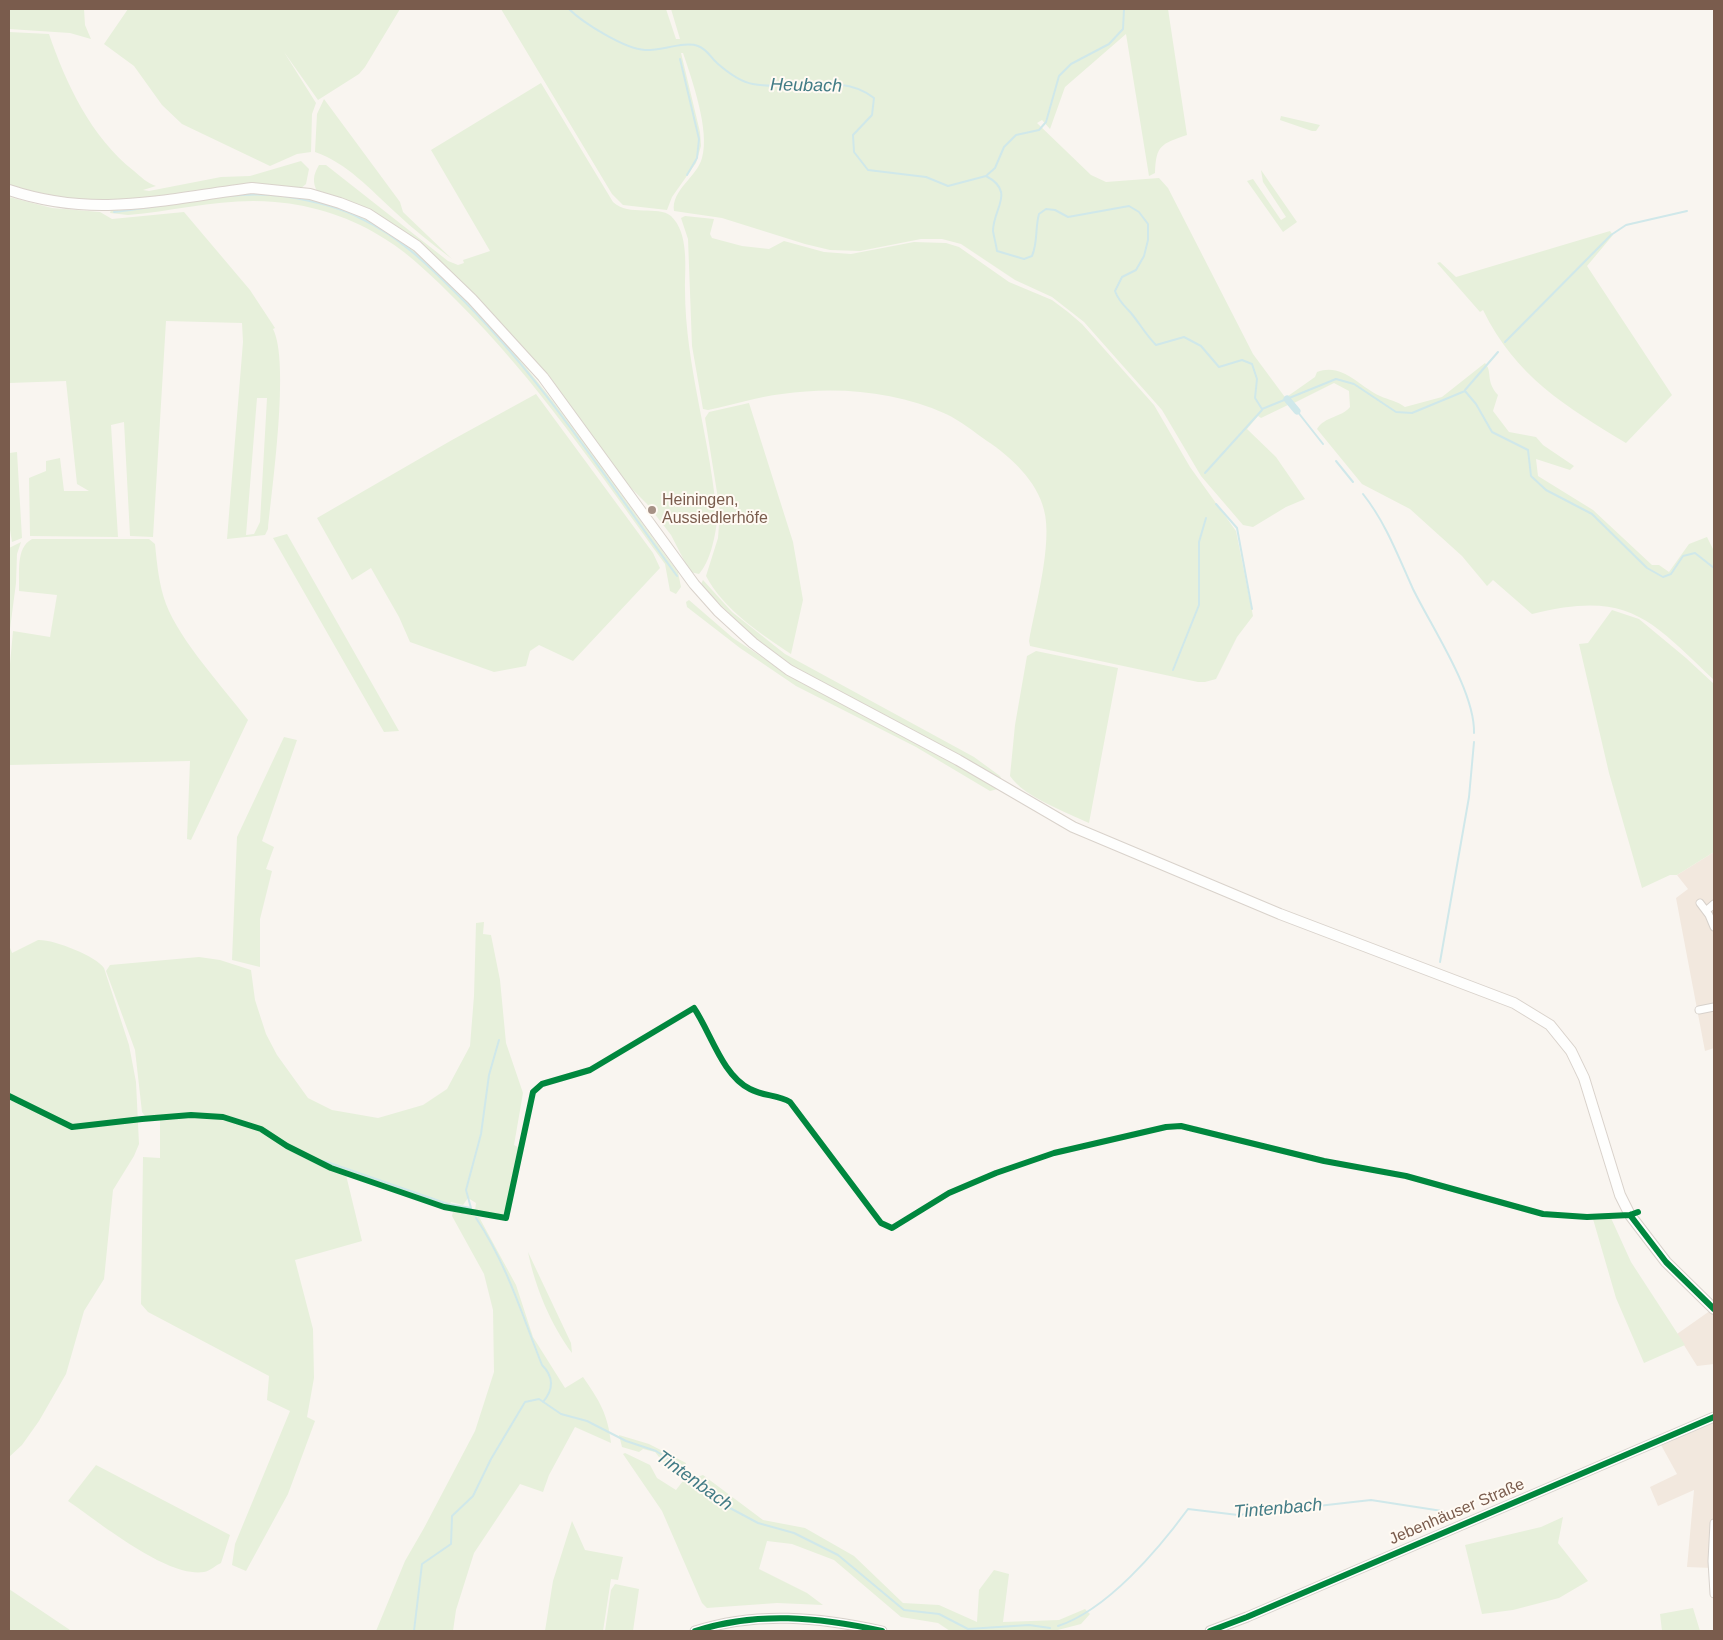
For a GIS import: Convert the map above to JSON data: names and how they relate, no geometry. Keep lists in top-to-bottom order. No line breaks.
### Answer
{"streets":{"street":["Jebenhäuser Straße"]},"water":["Heubach","Tintenbach"],"places":["Heiningen, Aussiedlerhöfe"]}
